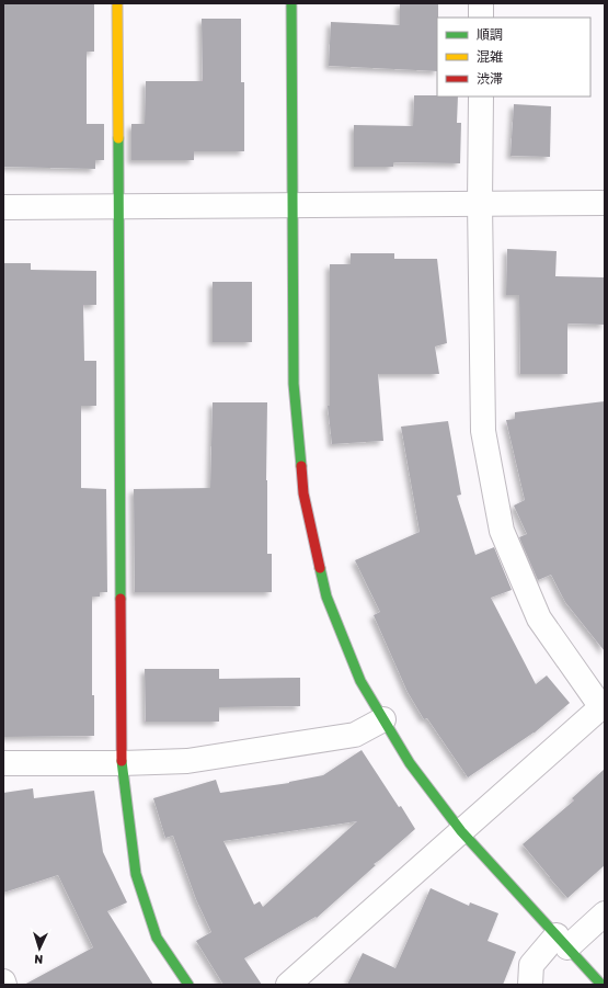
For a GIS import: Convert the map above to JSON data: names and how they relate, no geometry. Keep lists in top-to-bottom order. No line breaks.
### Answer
{"legend":["順調","混雑","渋滞"],"north":"bottom"}
